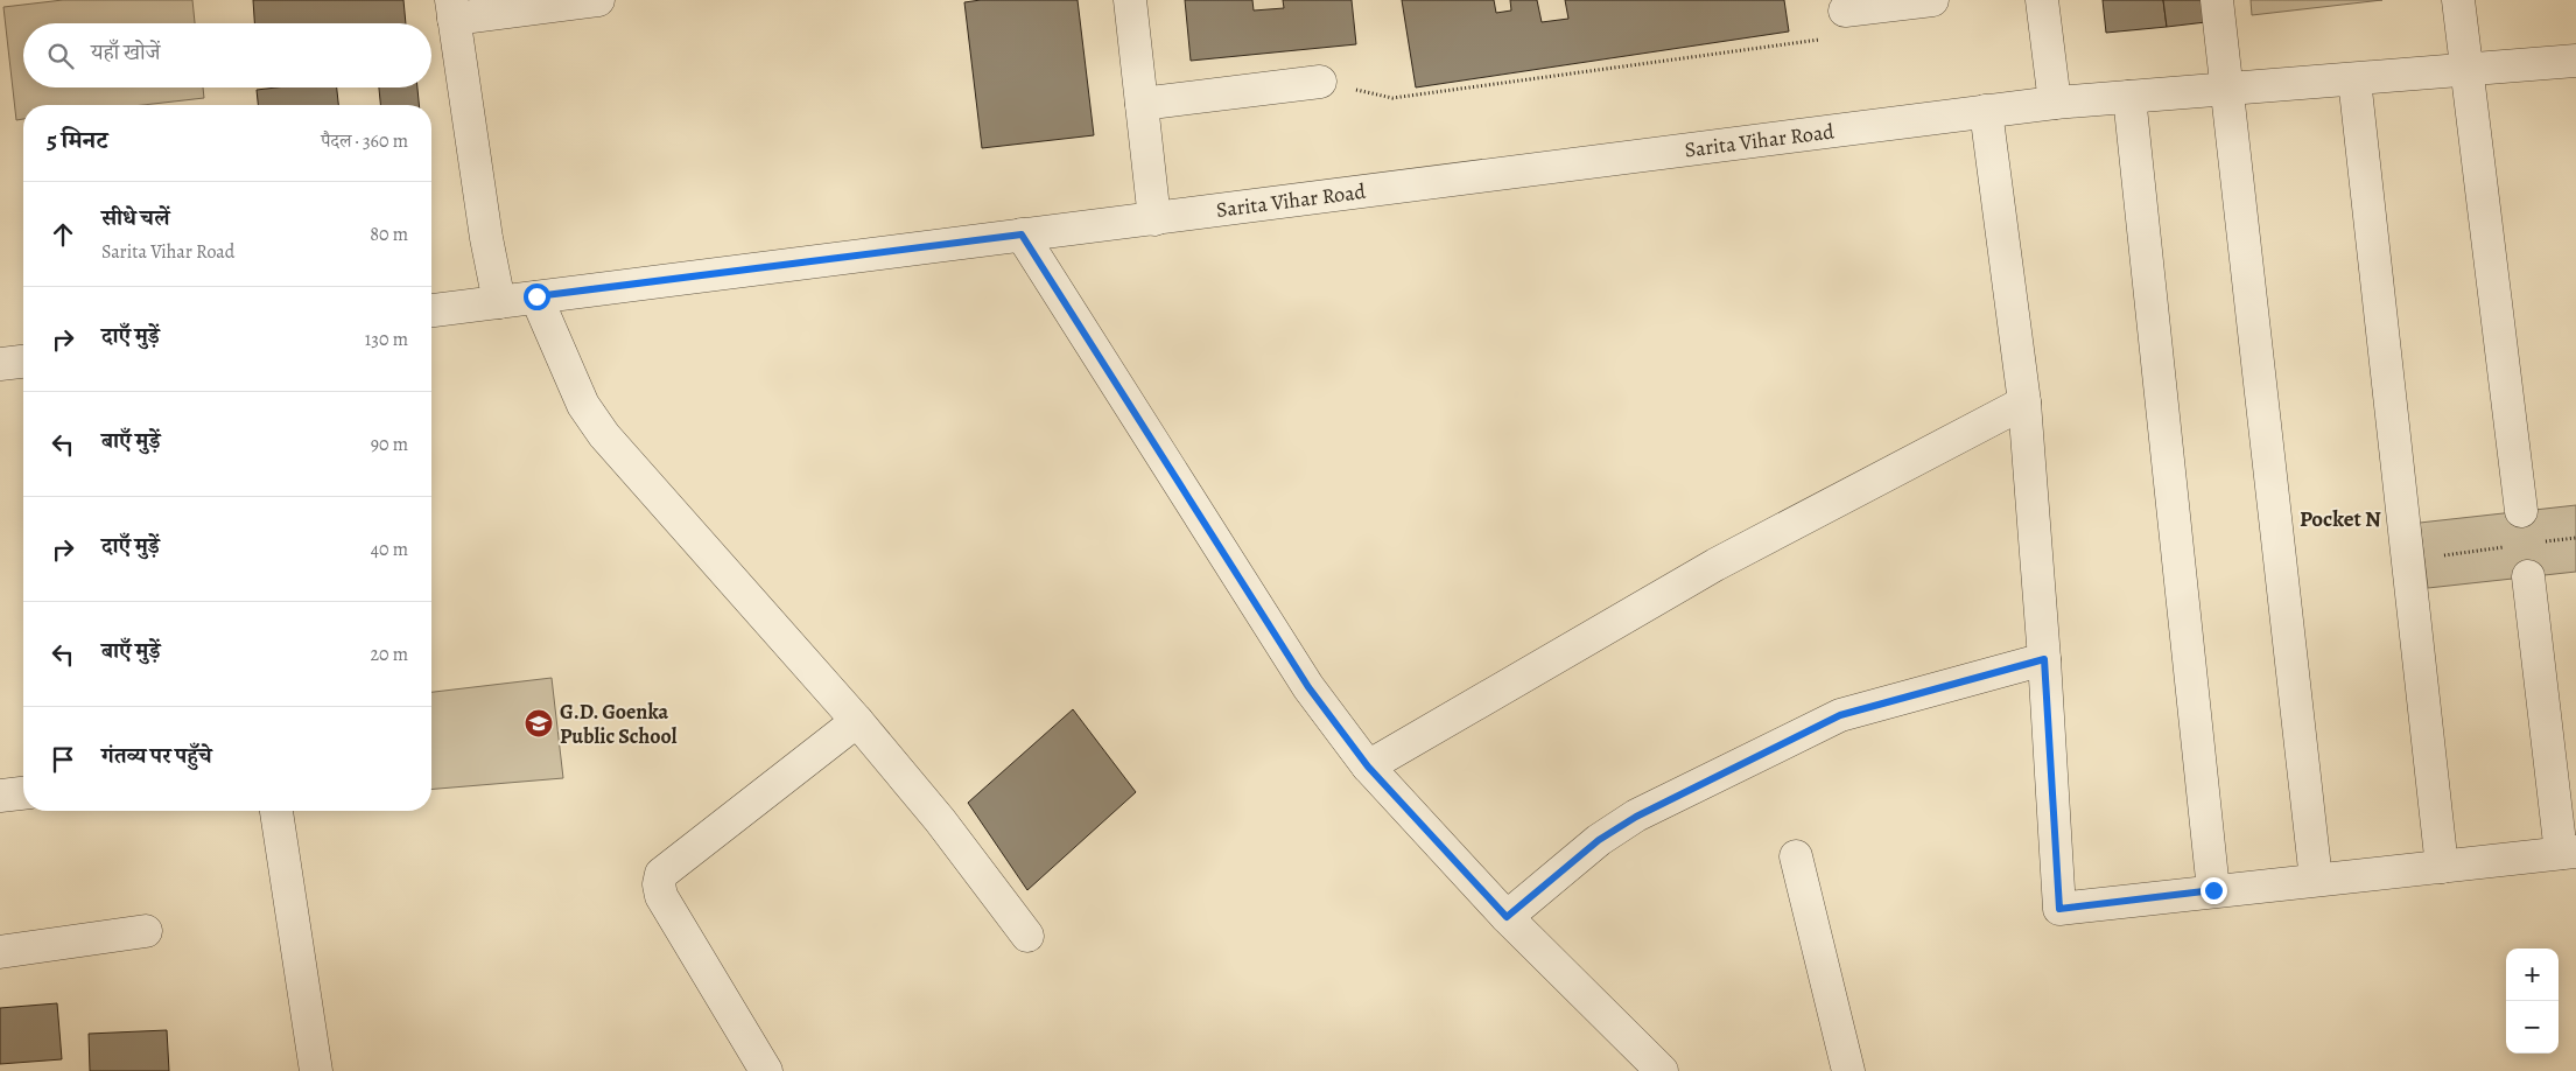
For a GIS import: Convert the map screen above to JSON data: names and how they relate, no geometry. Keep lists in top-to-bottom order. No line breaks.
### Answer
{"streets":{"street":["Sarita Vihar Road"]},"districts":["Pocket N"],"places":{"school or university":["G.D. Goenka Public School"]},"page":{"search":"यहाँ खोजें","heading":["5 मिनट","पैदल · 360 m"],"list":[["सीधे चलें","Sarita Vihar Road","80 m"],["दाएँ मुड़ें","130 m"],["बाएँ मुड़ें","90 m"],["दाएँ मुड़ें","40 m"],["बाएँ मुड़ें","20 m"],"गंतव्य पर पहुँचे"],"map_buttons":["+","−"]}}
